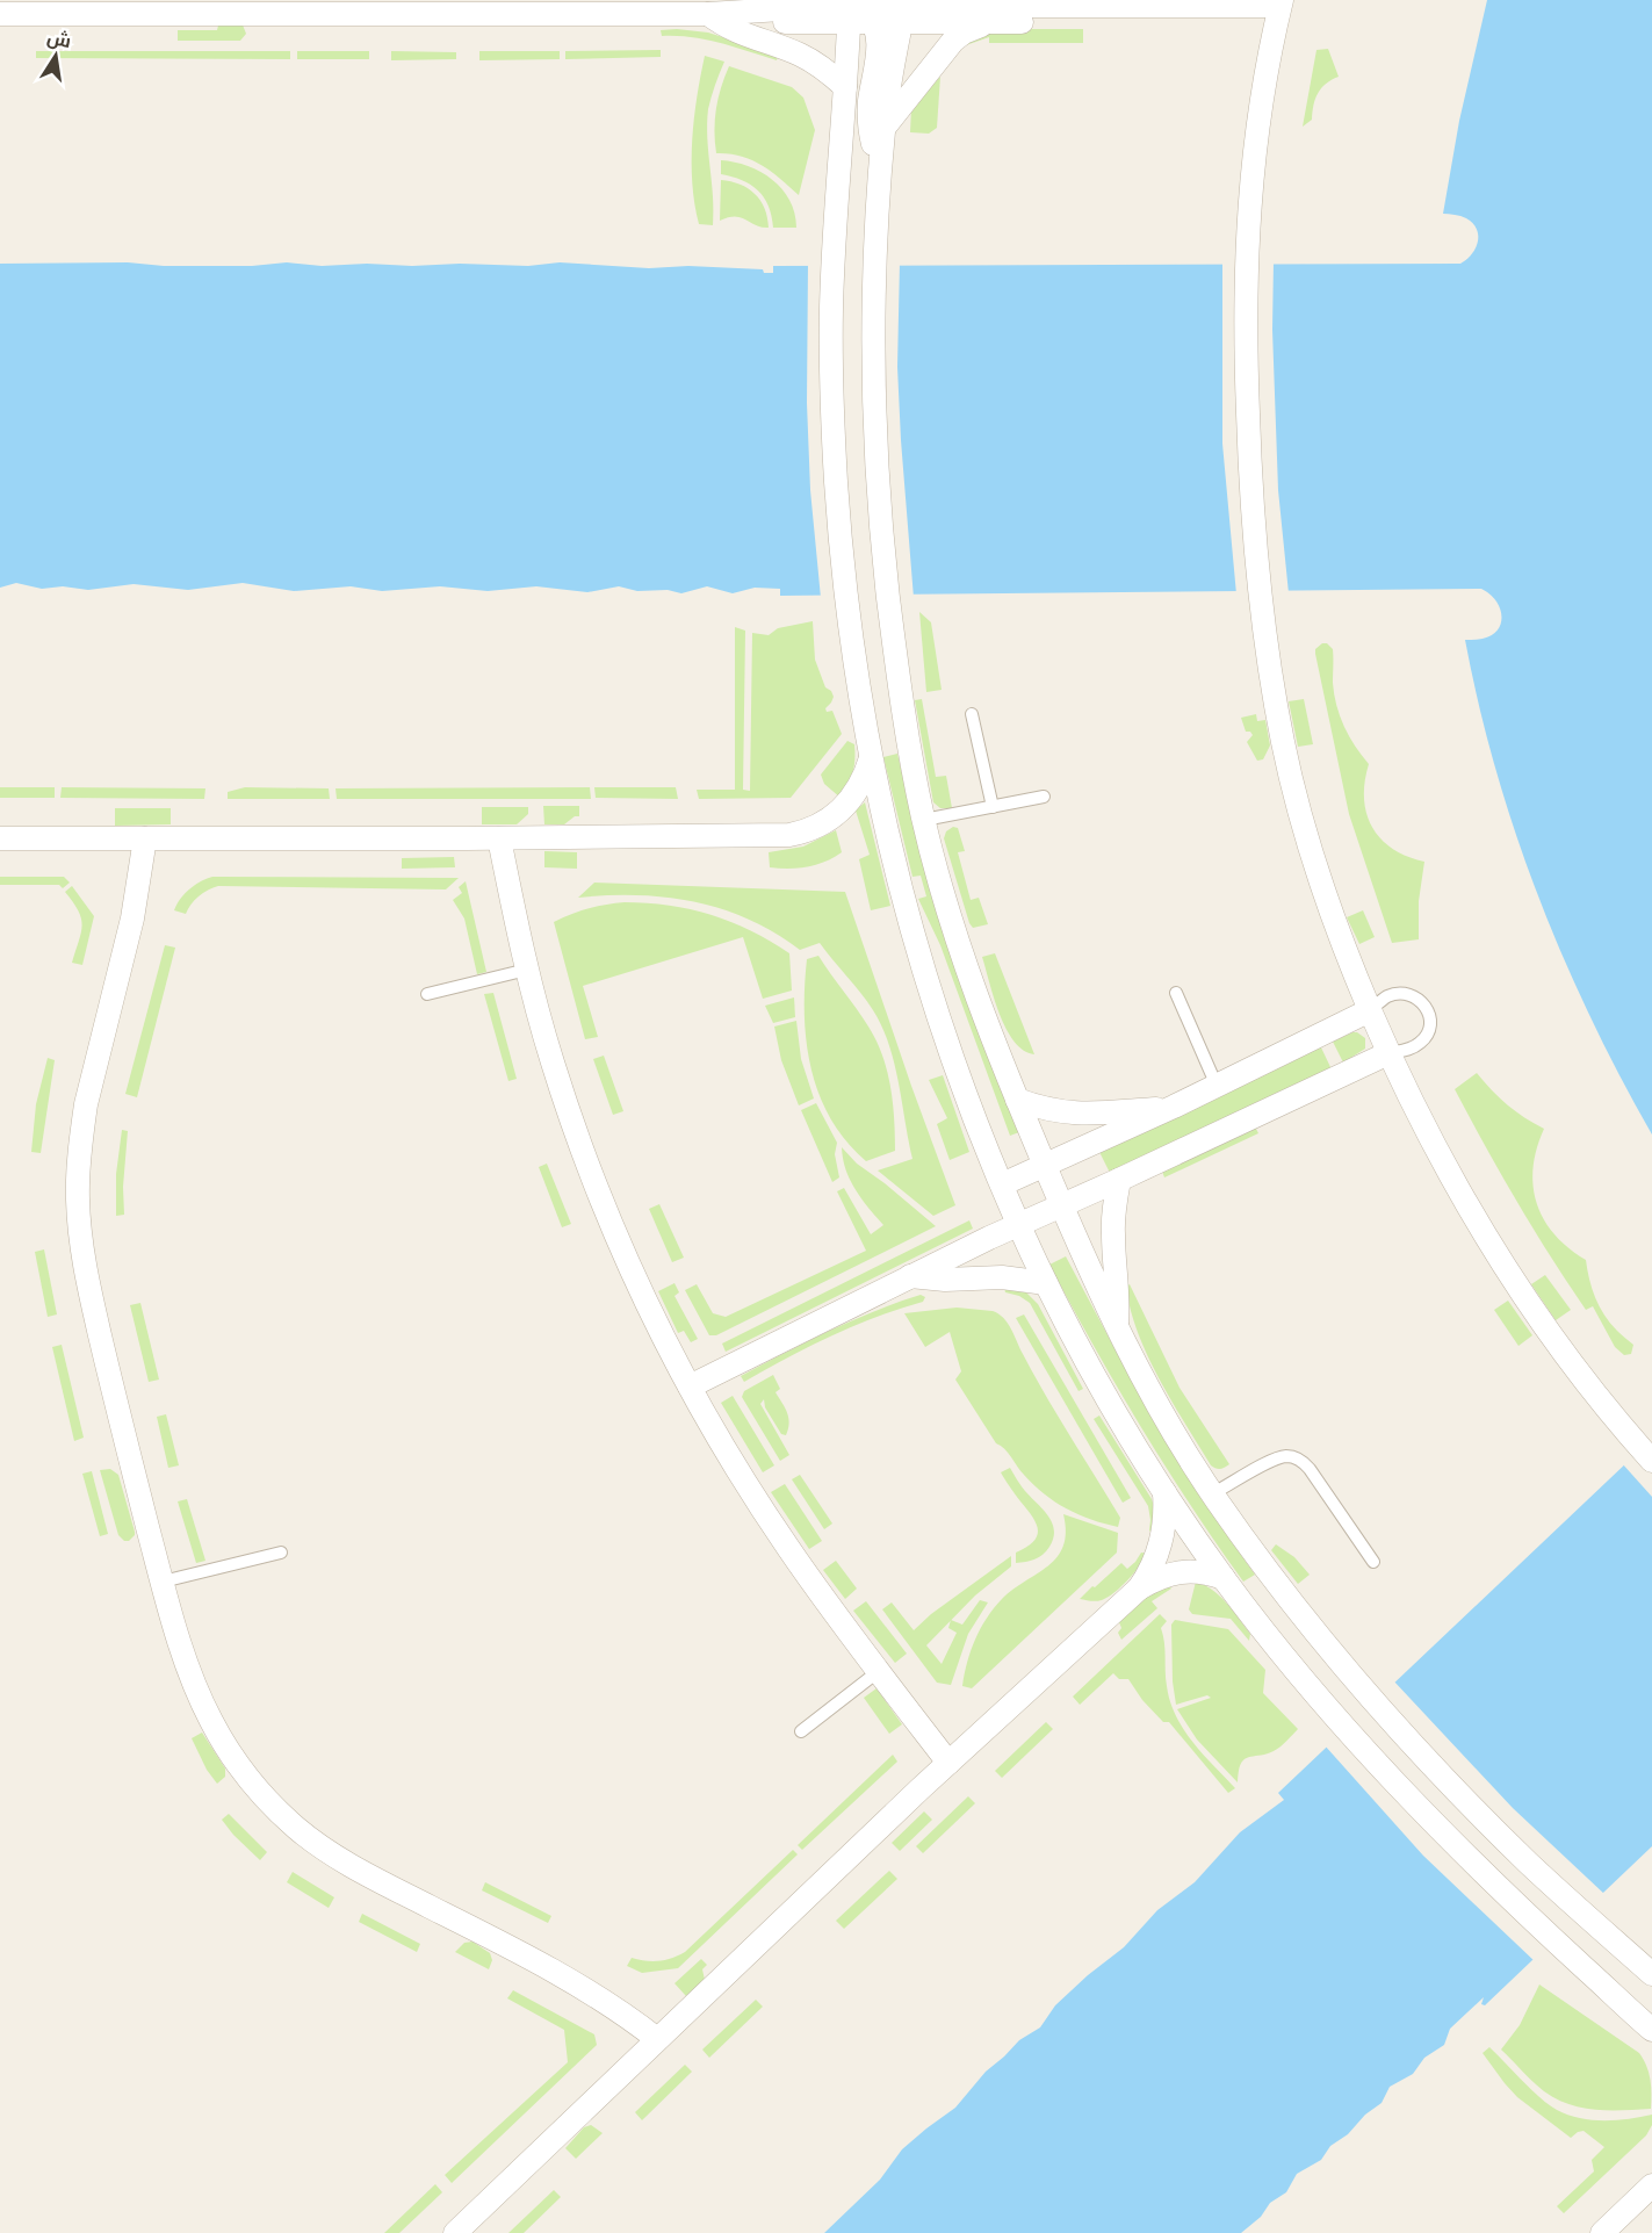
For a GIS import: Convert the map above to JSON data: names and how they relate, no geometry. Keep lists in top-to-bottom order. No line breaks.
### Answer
{"north":"top"}
